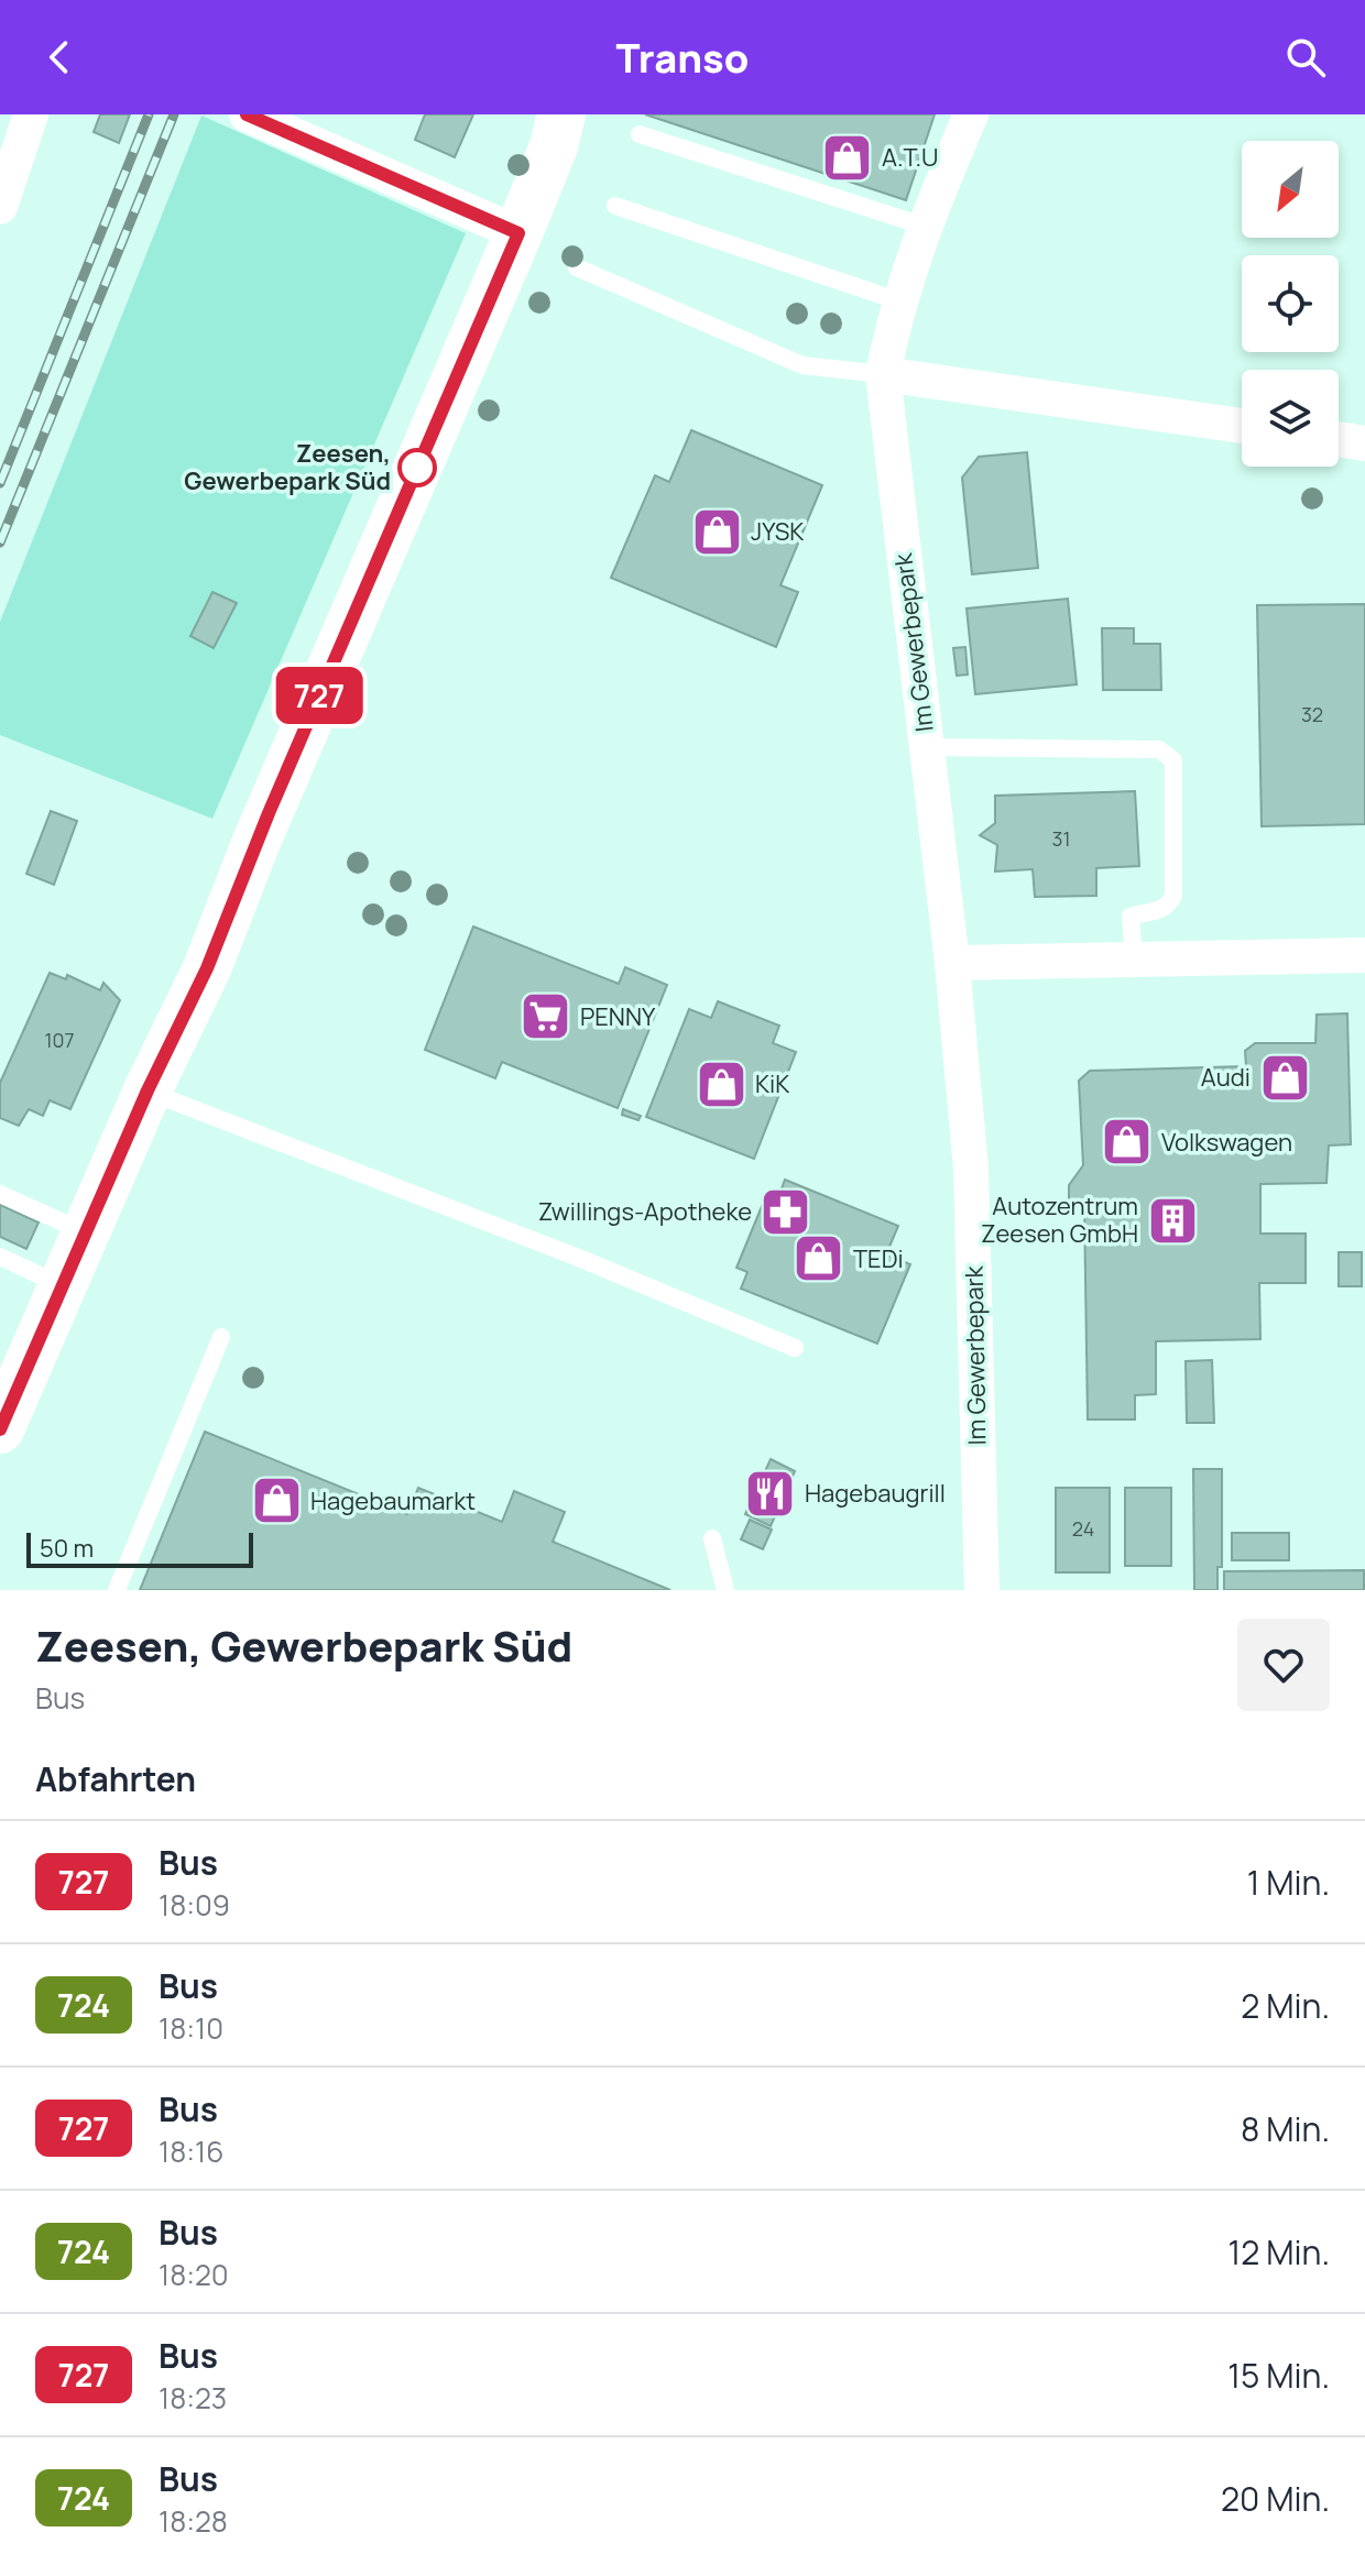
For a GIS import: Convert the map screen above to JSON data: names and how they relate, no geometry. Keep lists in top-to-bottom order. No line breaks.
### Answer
{"streets":{"street":["Im Gewerbepark"]},"places":{"shop":["A.T.U","JYSK","Audi","KiK","Volkswagen","TEDi","Hagebaumarkt"],"other":["Zeesen, Gewerbepark Süd"],"supermarket":["PENNY"],"pharmacy":["Zwillings-Apotheke"],"building":["Autozentrum Zeesen GmbH"],"restaurant":["Hagebaugrill"]},"lines":["bus line 727"],"house_numbers":["32","31","107","24"],"scale_bar":"50 m","north":"bottom left","page":{"header":"Transo","on_map":"727","scale":"50 m","heading":[["Zeesen, Gewerbepark Süd","Bus"],"Abfahrten"],"list":[{"mark":"727","name":"Bus","note":"18:09","value":"1 Min."},{"mark":"724","name":"Bus","note":"18:10","value":"2 Min."},{"mark":"727","name":"Bus","note":"18:16","value":"8 Min."},{"mark":"724","name":"Bus","note":"18:20","value":"12 Min."},{"mark":"727","name":"Bus","note":"18:23","value":"15 Min."},{"mark":"724","name":"Bus","note":"18:28","value":"20 Min."}]}}
